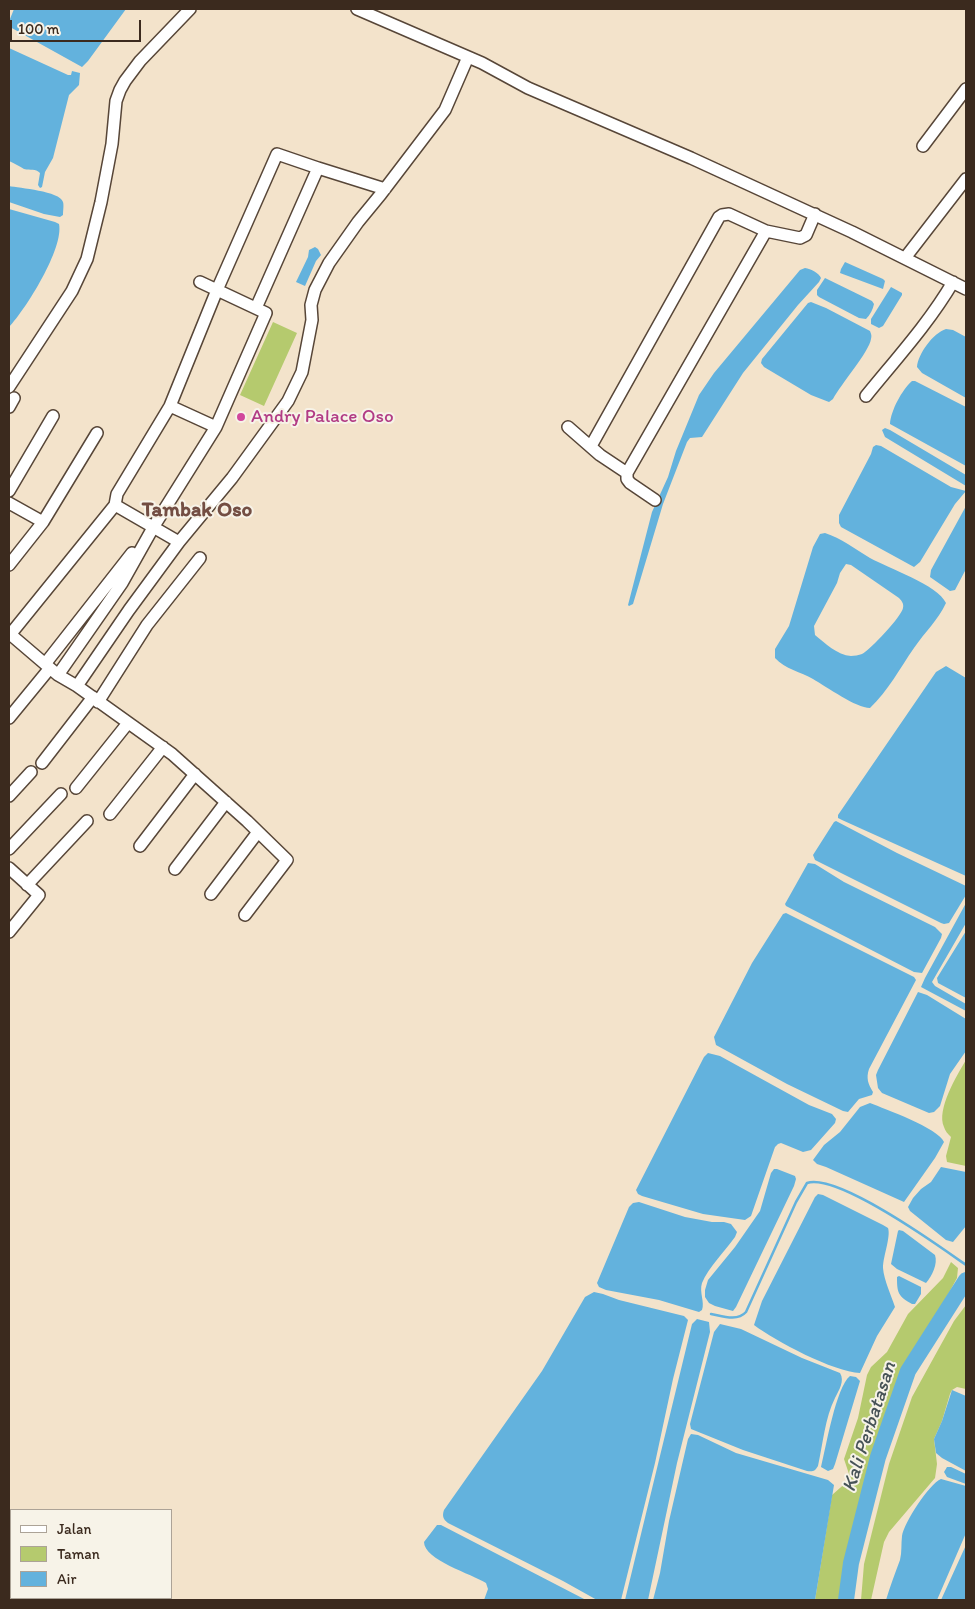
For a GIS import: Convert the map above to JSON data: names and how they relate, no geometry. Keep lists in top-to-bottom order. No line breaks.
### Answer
{"districts":["Tambak Oso"],"water":["Kali Perbatasan"],"places":["Andry Palace Oso"],"legend":["Jalan","Taman","Air"],"scale_bar":"100 m"}
